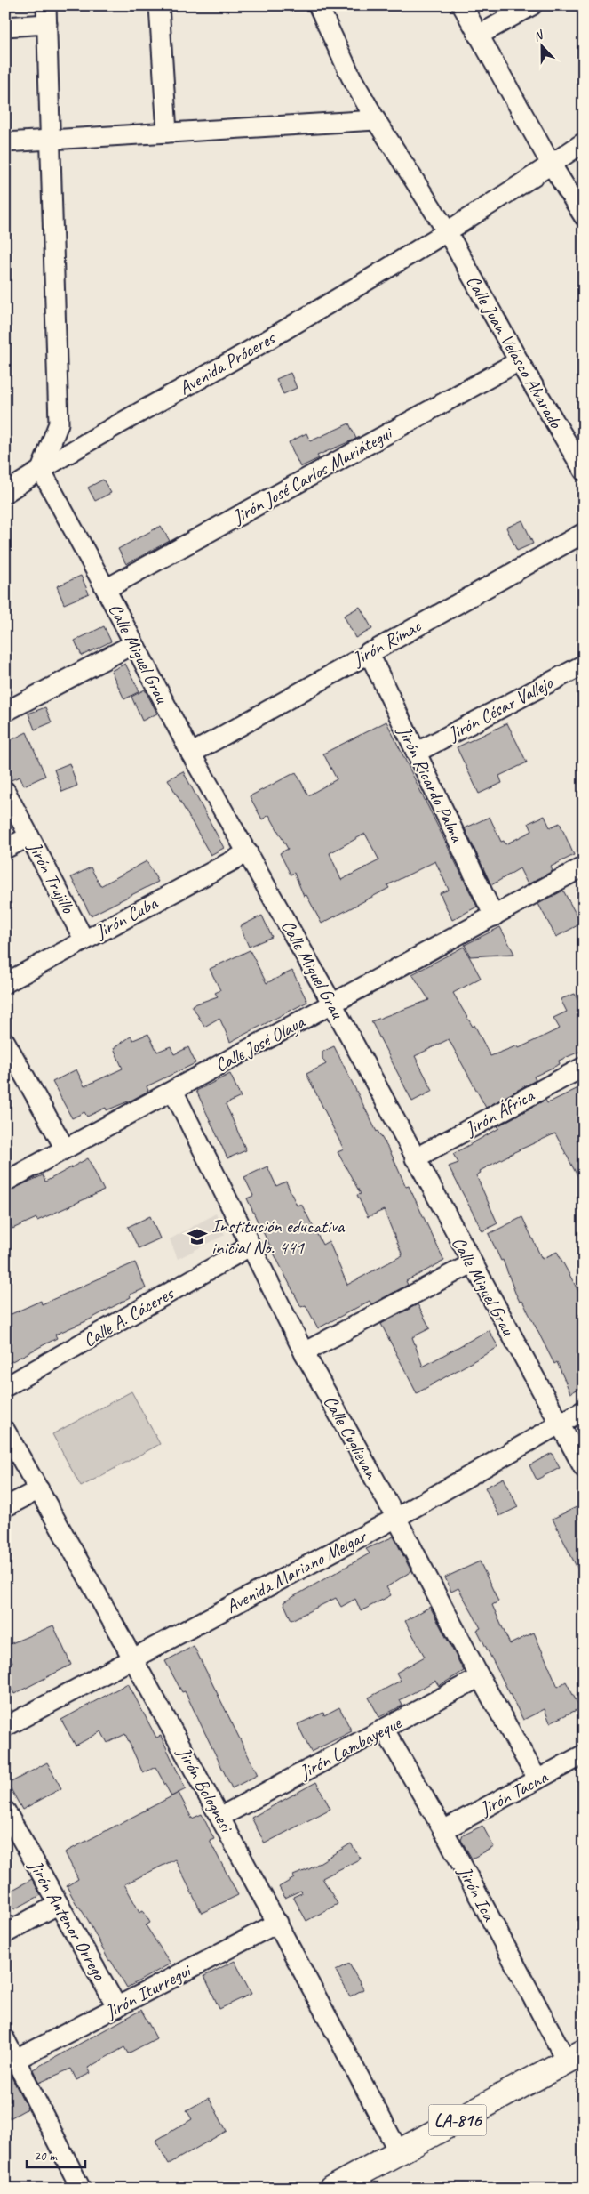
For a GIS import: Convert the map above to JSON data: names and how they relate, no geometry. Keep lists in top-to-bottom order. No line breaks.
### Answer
{"streets":{"highway":["LA-816"],"street":["Calle Juan Velasco Alvarado","Avenida Próceres","Jirón José Carlos Mariátegui","Jirón Rímac","Calle Miguel Grau","Jirón César Vallejo","Jirón Ricardo Palma","Jirón Trujillo","Jirón Cuba","Calle José Olaya","Jirón África","Calle A. Cáceres","Calle Cuglievan","Avenida Mariano Melgar","Jirón Lambayeque","Jirón Bolognesi","Jirón Tacna","Jirón Ica","Jirón Antenor Orrego","Jirón Iturregui"]},"crossings":[["Calle Juan Velasco Alvarado","Avenida Próceres"],["Calle Juan Velasco Alvarado","Jirón José Carlos Mariátegui"],["Avenida Próceres","Calle Miguel Grau"],["Jirón José Carlos Mariátegui","Calle Miguel Grau"],["Jirón Rímac","Calle Miguel Grau"],["Jirón Rímac","Jirón Ricardo Palma"],["Calle Miguel Grau","Jirón Cuba"],["Calle Miguel Grau","Calle José Olaya"],["Calle Miguel Grau","Jirón África"],["Calle Miguel Grau","Avenida Mariano Melgar"],["Jirón César Vallejo","Jirón Ricardo Palma"],["Jirón Ricardo Palma","Calle José Olaya"],["Jirón Trujillo","Jirón Cuba"],["Calle José Olaya","Calle Cuglievan"],["Calle A. Cáceres","Calle Cuglievan"],["Calle Cuglievan","Avenida Mariano Melgar"],["Calle Cuglievan","Jirón Lambayeque"],["Calle Cuglievan","Jirón Tacna"],["Avenida Mariano Melgar","Jirón Bolognesi"],["Jirón Lambayeque","Jirón Bolognesi"],["Jirón Lambayeque","Jirón Ica"],["Jirón Bolognesi","Jirón Iturregui"],["Jirón Bolognesi","LA-816"],["Jirón Tacna","Jirón Ica"],["Jirón Ica","LA-816"],["Jirón Antenor Orrego","Jirón Iturregui"]],"places":{"school or university":["Institución educativa inicial No. 441"]},"scale_bar":"20 m","north":"top"}
